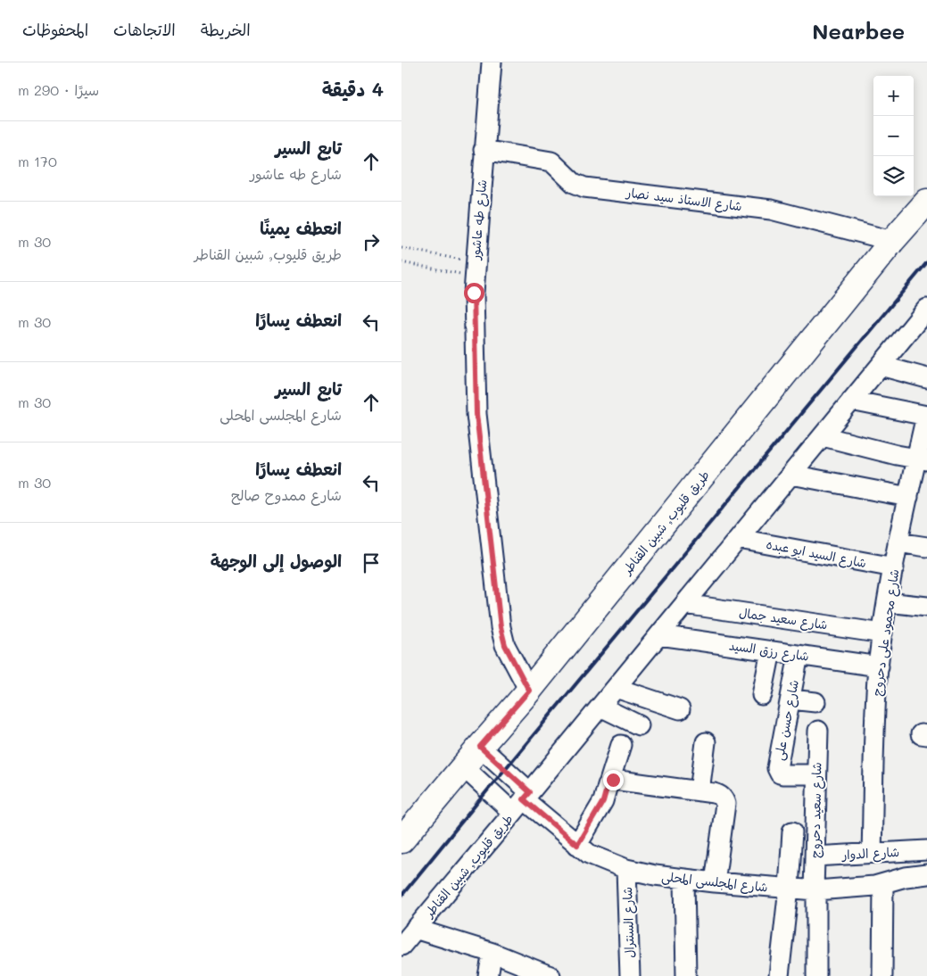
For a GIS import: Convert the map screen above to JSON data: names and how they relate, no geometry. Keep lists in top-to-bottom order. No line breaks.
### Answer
{"streets":{"main road":["طريق قليوب, شبين القناطر"],"street":["شارع الاستاذ سيد نصار","شارع طه عاشور","شارع السيد ابو عبده","شارع سعيد جمال","شارع محمود على دحروج","شارع رزق السيد","شارع حسن على","شارع سعيد دحروج","شارع الدوار","شارع المجلسى المحلى","شارع السنترال"]},"crossings":[["شارع الاستاذ سيد نصار","شارع طه عاشور"],["شارع الاستاذ سيد نصار","طريق قليوب, شبين القناطر"],["شارع طه عاشور","طريق قليوب, شبين القناطر"],["طريق قليوب, شبين القناطر","شارع السيد ابو عبده"],["طريق قليوب, شبين القناطر","شارع سعيد جمال"],["طريق قليوب, شبين القناطر","شارع رزق السيد"],["طريق قليوب, شبين القناطر","شارع المجلسى المحلى"],["شارع السيد ابو عبده","شارع محمود على دحروج"],["شارع سعيد جمال","شارع محمود على دحروج"],["شارع محمود على دحروج","شارع رزق السيد"],["شارع محمود على دحروج","شارع الدوار"],["شارع رزق السيد","شارع حسن على"],["شارع حسن على","شارع سعيد دحروج"],["شارع سعيد دحروج","شارع الدوار"],["شارع سعيد دحروج","شارع المجلسى المحلى"],["شارع المجلسى المحلى","شارع السنترال"]],"page":{"header":"Nearbee","nav":["الخريطة","الاتجاهات","المحفوظات"],"heading":["4 دقيقة","سيرًا · 290 m"],"map_buttons":["+","−"],"list":[["تابع السير","شارع طه عاشور","170 m"],["انعطف يمينًا","طريق قليوب, شبين القناطر","30 m"],["انعطف يسارًا","30 m"],["تابع السير","شارع المجلسى المحلى","30 m"],["انعطف يسارًا","شارع ممدوح صالح","30 m"],"الوصول إلى الوجهة"]}}
